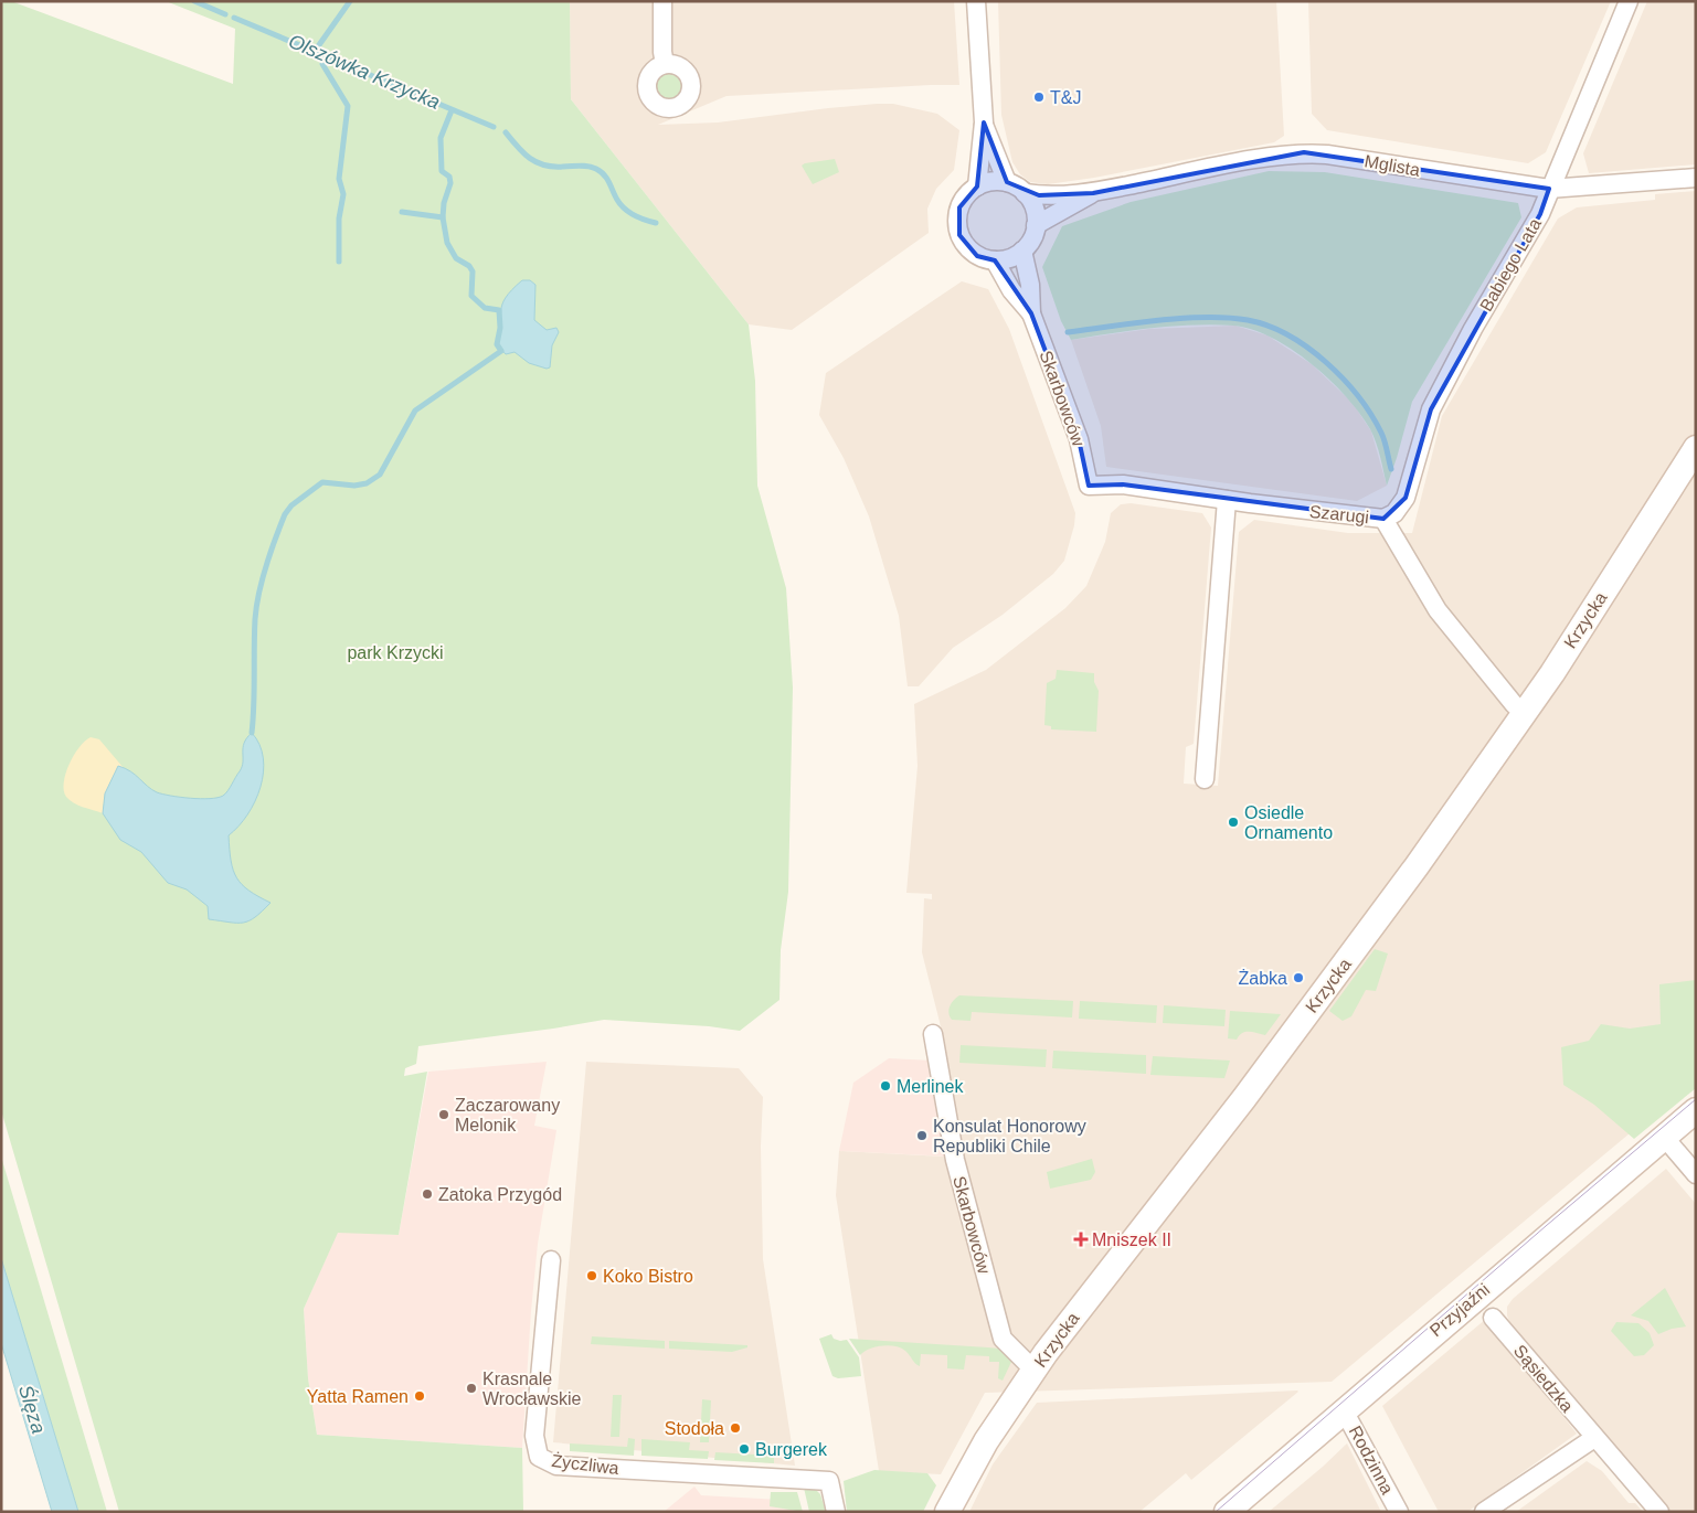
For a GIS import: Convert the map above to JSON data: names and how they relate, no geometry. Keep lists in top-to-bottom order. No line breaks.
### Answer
{"streets":{"street":["Mglista","Babiego Lata","Skarbowców","Szarugi","Krzycka","Przyjaźni","Sąsiedzka","Rodzinna","Życzliwa"]},"crossings":[["Mglista","Babiego Lata"],["Mglista","Skarbowców"],["Babiego Lata","Szarugi"],["Skarbowców","Szarugi"],["Skarbowców","Krzycka"],["Szarugi","Krzycka"],["Przyjaźni","Rodzinna"]],"water":["Olszówka Krzycka","Ślęza"],"parks":["park Krzycki"],"places":{"other":["T&J","Osiedle Ornamento","Żabka","Merlinek","Zaczarowany Melonik","Konsulat Honorowy Republiki Chile","Zatoka Przygód","Koko Bistro","Krasnale Wrocławskie","Yatta Ramen","Stodoła","Burgerek"],"health":["Mniszek II"]}}
